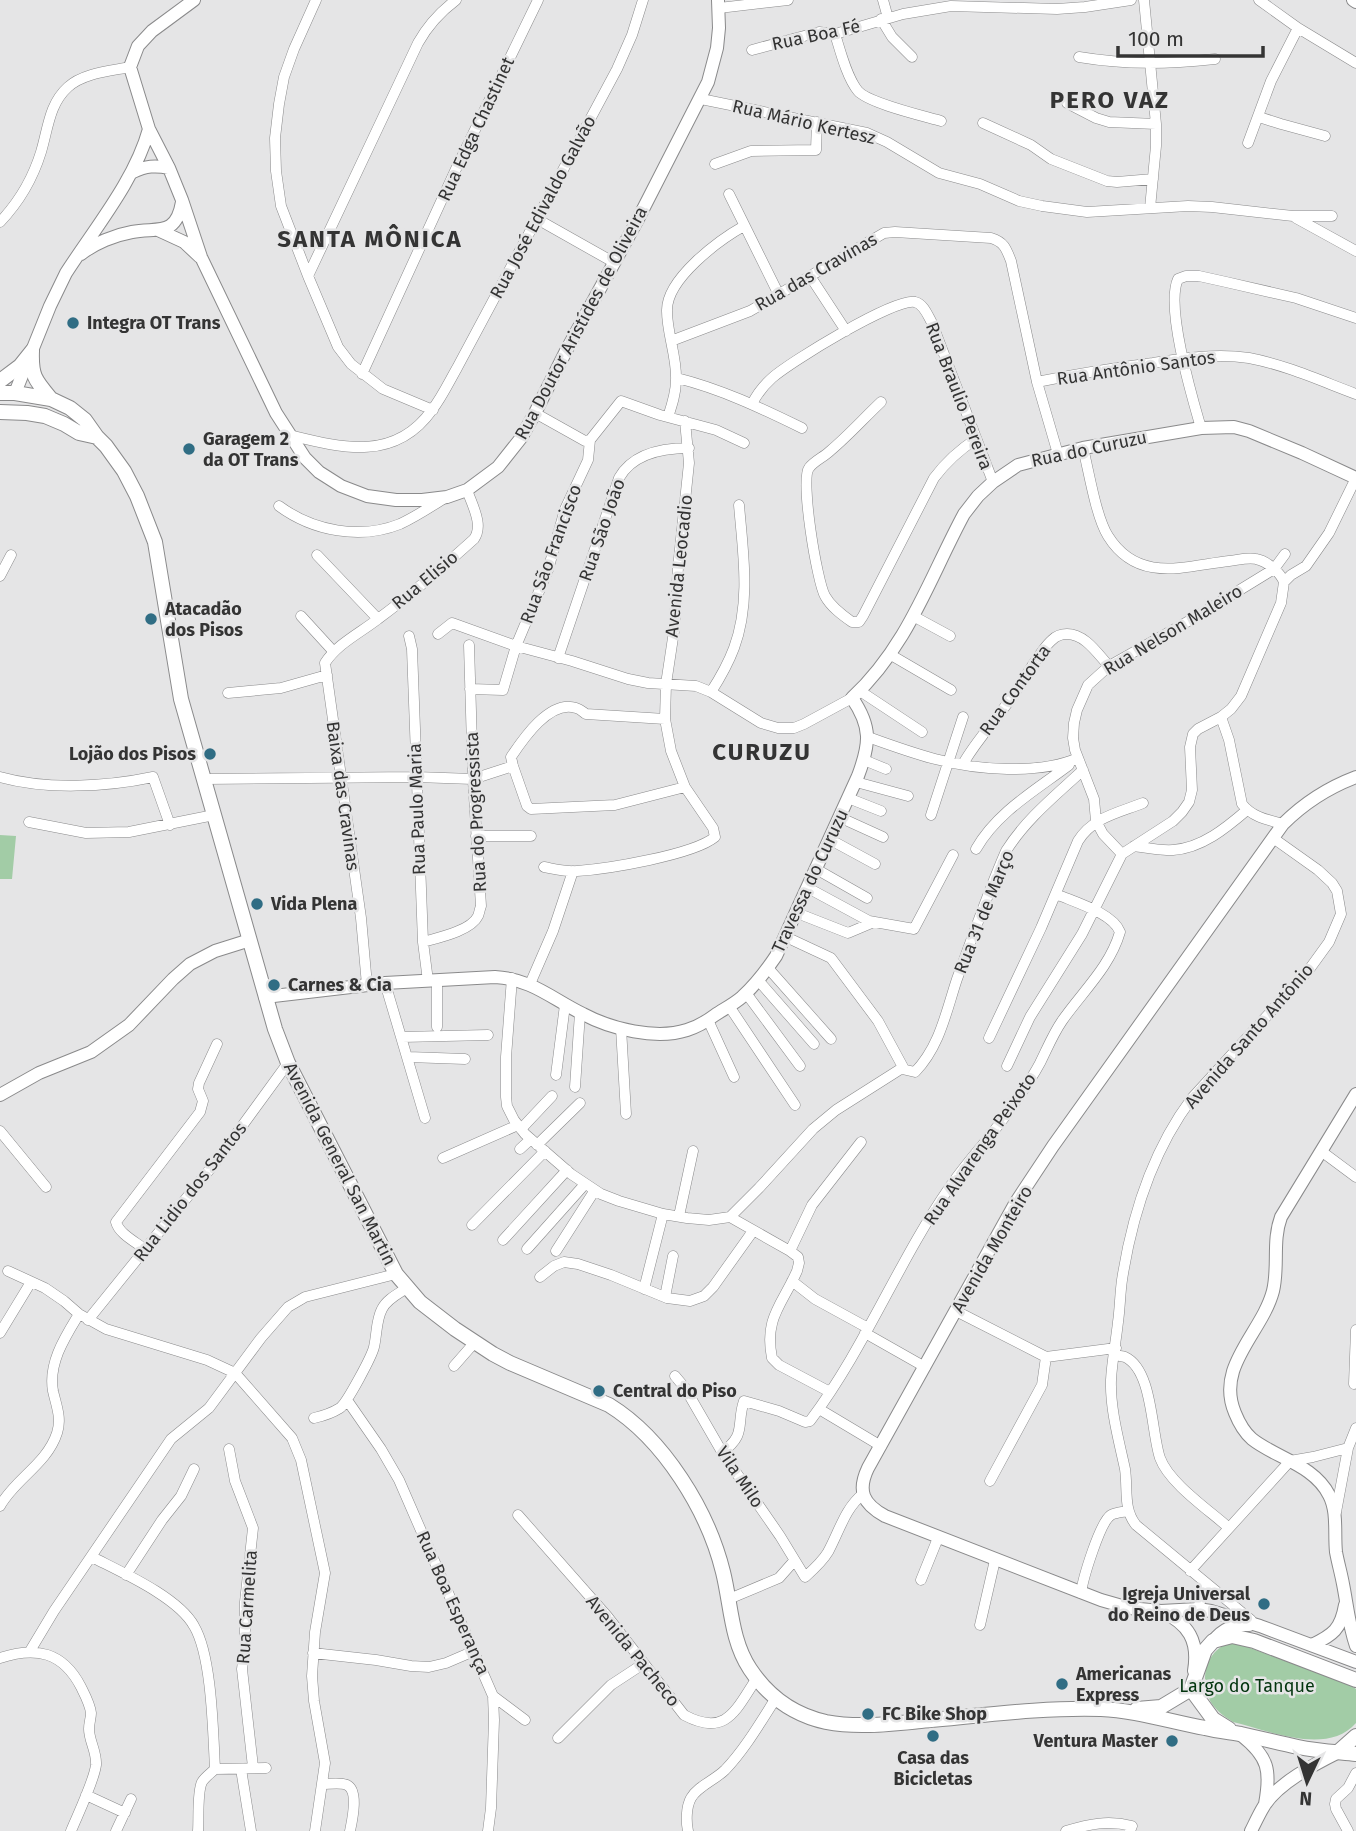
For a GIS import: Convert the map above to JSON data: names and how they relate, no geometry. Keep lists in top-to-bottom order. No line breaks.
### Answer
{"streets":{"main road":["Avenida General San Martin"],"street":["Rua Boa Fé","Rua Mário Kertesz","Rua Edga Chastinet","Rua José Edivaldo Galvão","Rua das Cravinas","Rua Doutor Aristídes de Oliveira","Rua Antônio Santos","Rua Braulio Pereira","Rua do Curuzu","Rua São João","Rua São Francisco","Avenida Leocadio","Rua Elisio","Rua Nelson Maleiro","Rua Contorta","Baixa das Cravinas","Rua Paulo Maria","Rua do Progressista","Travessa do Curuzu","Rua 31 de Março","Avenida Santo Antônio","Rua Alvarenga Peixoto","Rua Lidio dos Santos","Avenida Monteiro","Vila Milo","Rua Boa Esperança","Rua Carmelita","Avenida Pacheco"]},"crossings":[["Rua Mário Kertesz","Rua Doutor Aristídes de Oliveira"],["Rua José Edivaldo Galvão","Rua Doutor Aristídes de Oliveira"],["Rua das Cravinas","Rua Antônio Santos"],["Rua Doutor Aristídes de Oliveira","Rua Elisio"],["Rua Braulio Pereira","Rua do Curuzu"],["Rua São João","Avenida Leocadio"],["Rua São Francisco","Rua do Progressista"],["Rua Elisio","Baixa das Cravinas"],["Rua Nelson Maleiro","Rua Contorta"],["Rua Nelson Maleiro","Rua 31 de Março"],["Baixa das Cravinas","Travessa do Curuzu"],["Rua Paulo Maria","Rua do Progressista"],["Rua Paulo Maria","Travessa do Curuzu"],["Travessa do Curuzu","Avenida General San Martin"],["Avenida Santo Antônio","Avenida Monteiro"],["Avenida General San Martin","Rua Lidio dos Santos"],["Avenida General San Martin","Avenida Pacheco"],["Avenida Monteiro","Vila Milo"]],"districts":["PERO VAZ","SANTA MÔNICA","CURUZU"],"parks":["Largo do Tanque"],"places":["Integra OT Trans","Garagem 2 da OT Trans","Atacadão dos Pisos","Lojão dos Pisos","Vida Plena","Carnes & Cia","Central do Piso","Igreja Universal do Reino de Deus","Americanas Express","FC Bike Shop","Casa das Bicicletas","Ventura Master"],"scale_bar":"100 m","north":"bottom"}
